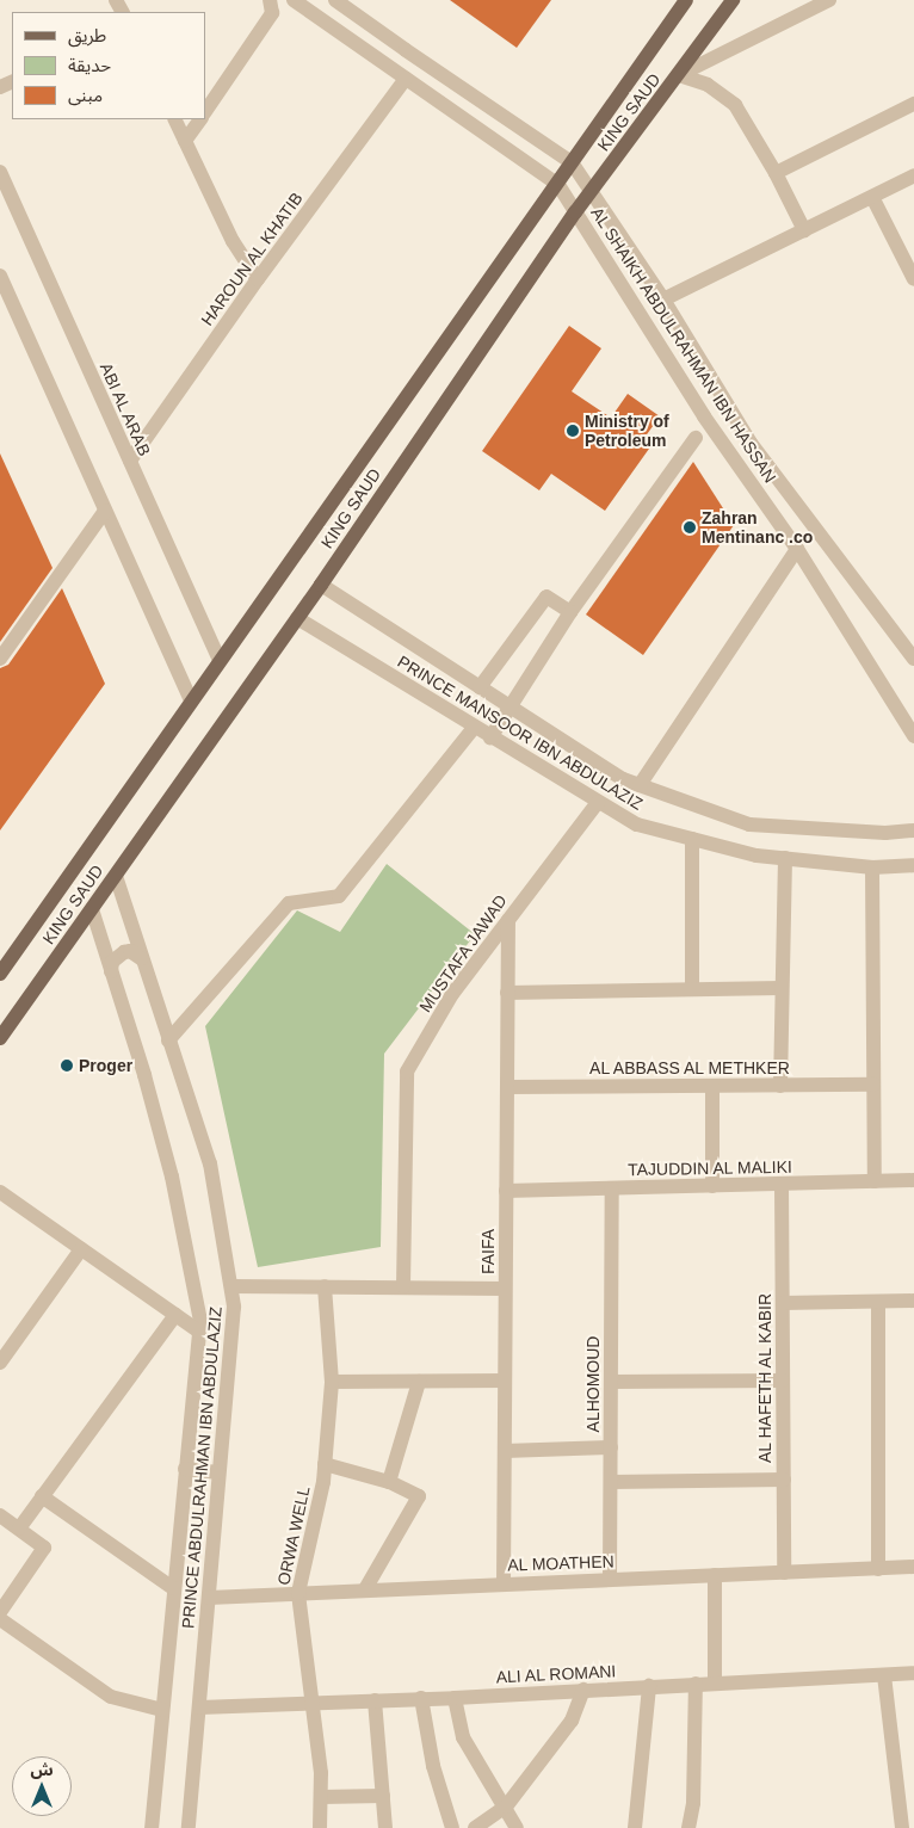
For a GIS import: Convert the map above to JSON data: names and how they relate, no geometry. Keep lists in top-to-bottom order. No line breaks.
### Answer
{"streets":{"main road":["KING SAUD"],"street":["HAROUN AL KHATIB","AL SHAIKH ABDULRAHMAN IBN HASSAN","ABI AL ARAB","PRINCE MANSOOR IBN ABDULAZIZ","MUSTAFA JAWAD","AL ABBASS AL METHKER","TAJUDDIN AL MALIKI","FAIFA","AL HAFETH AL KABIR","ALHOMOUD","PRINCE ABDULRAHMAN IBN ABDULAZIZ","ORWA WELL","AL MOATHEN","ALI AL ROMANI"]},"crossings":[["KING SAUD","AL SHAIKH ABDULRAHMAN IBN HASSAN"],["KING SAUD","ABI AL ARAB"],["KING SAUD","PRINCE MANSOOR IBN ABDULAZIZ"],["KING SAUD","PRINCE ABDULRAHMAN IBN ABDULAZIZ"],["HAROUN AL KHATIB","ABI AL ARAB"],["PRINCE MANSOOR IBN ABDULAZIZ","MUSTAFA JAWAD"],["MUSTAFA JAWAD","FAIFA"],["AL ABBASS AL METHKER","FAIFA"],["TAJUDDIN AL MALIKI","FAIFA"],["TAJUDDIN AL MALIKI","AL HAFETH AL KABIR"],["TAJUDDIN AL MALIKI","ALHOMOUD"],["FAIFA","AL MOATHEN"],["AL HAFETH AL KABIR","AL MOATHEN"],["ALHOMOUD","AL MOATHEN"],["PRINCE ABDULRAHMAN IBN ABDULAZIZ","AL MOATHEN"],["PRINCE ABDULRAHMAN IBN ABDULAZIZ","ALI AL ROMANI"],["ORWA WELL","AL MOATHEN"],["ORWA WELL","ALI AL ROMANI"]],"places":["Ministry of Petroleum","Zahran Mentinanc .co","Proger"],"legend":["طريق","حديقة","مبنى"],"north":"top"}
